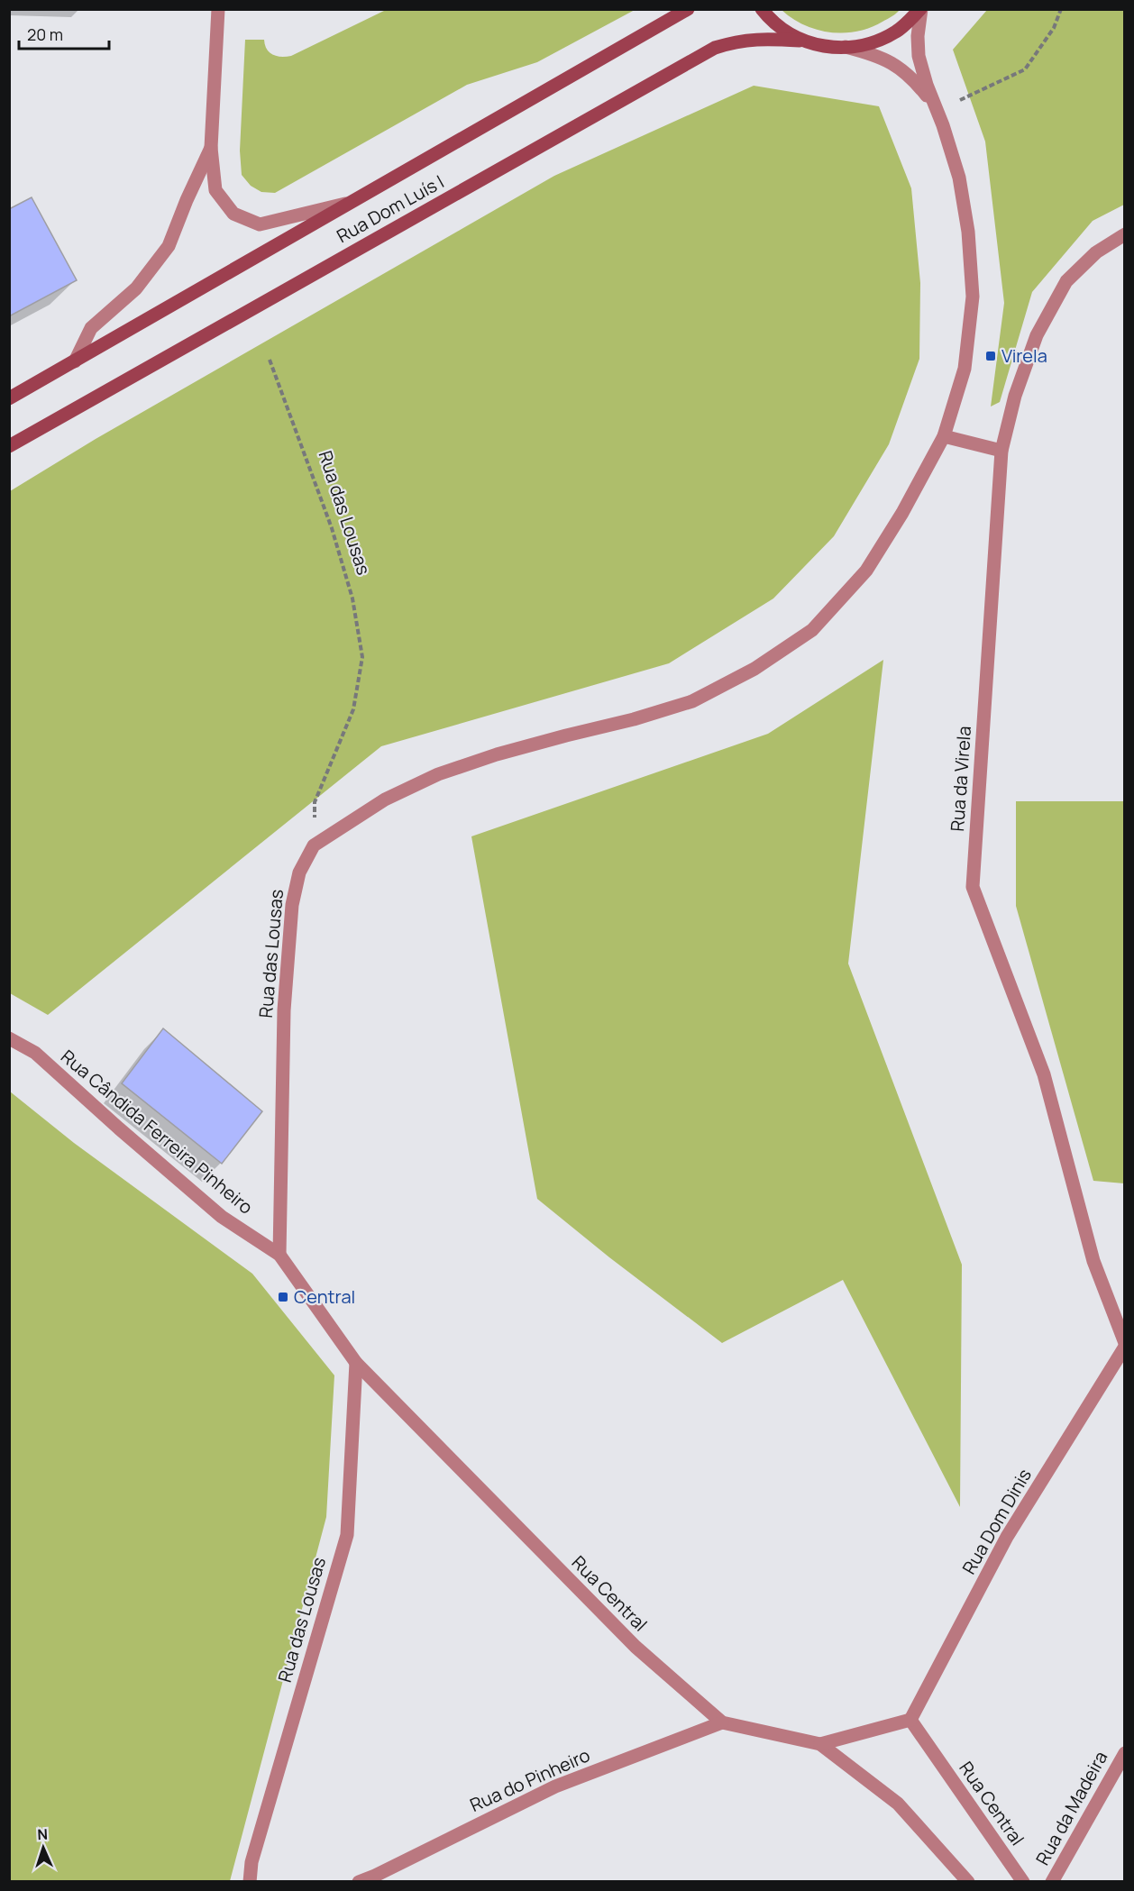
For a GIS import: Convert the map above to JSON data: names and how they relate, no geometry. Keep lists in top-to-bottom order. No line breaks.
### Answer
{"streets":{"main road":["Rua Dom Luís I"],"street":["Rua das Lousas","Rua da Virela","Rua Cândida Ferreira Pinheiro","Rua Dom Dinis","Rua Central","Rua do Pinheiro","Rua da Madeira"]},"crossings":[["Rua das Lousas","Rua Cândida Ferreira Pinheiro"],["Rua das Lousas","Rua Central"],["Rua da Virela","Rua Dom Dinis"],["Rua Cândida Ferreira Pinheiro","Rua Central"],["Rua Dom Dinis","Rua Central"],["Rua Central","Rua do Pinheiro"]],"places":{"transit":["Virela","Central"]},"scale_bar":"20 m","north":"top"}
